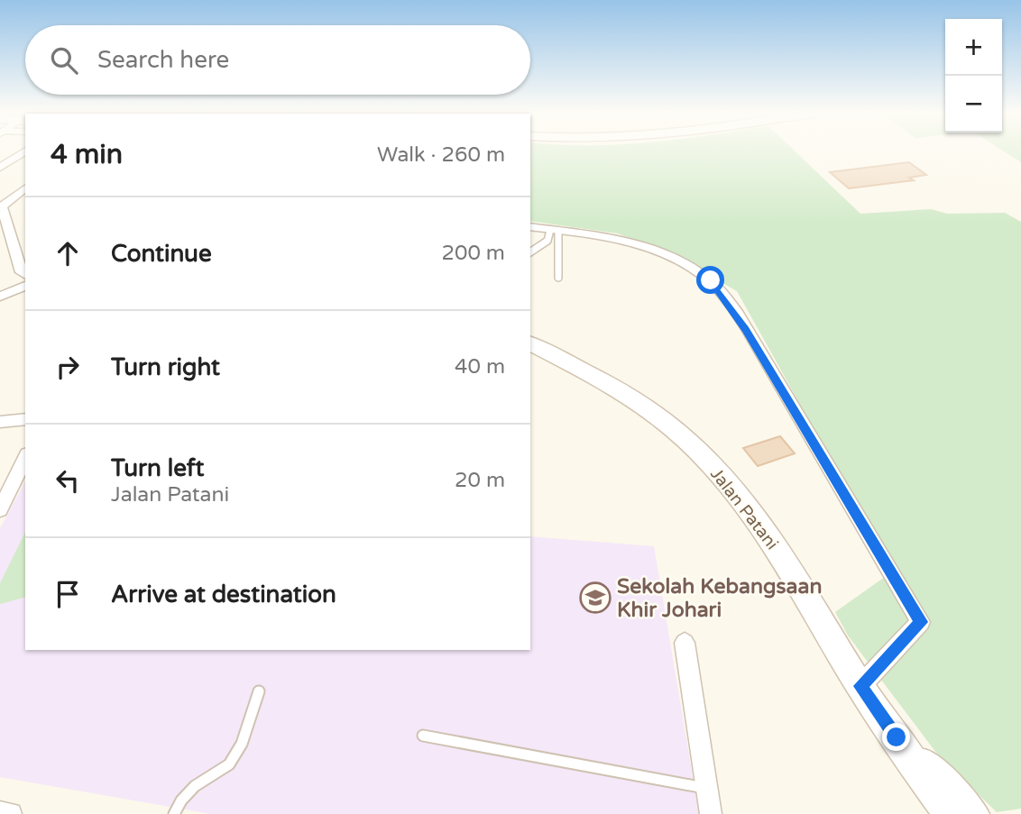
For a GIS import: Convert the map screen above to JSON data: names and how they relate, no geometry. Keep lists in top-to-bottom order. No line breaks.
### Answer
{"streets":{"main road":["Jalan Patani"]},"places":{"school or university":["Sekolah Kebangsaan Khir Johari"]},"page":{"map_buttons":["+","−"],"search":"Search here","heading":["4 min","Walk · 260 m"],"list":[["Continue","200 m"],["Turn right","40 m"],["Turn left","Jalan Patani","20 m"],"Arrive at destination"]}}
